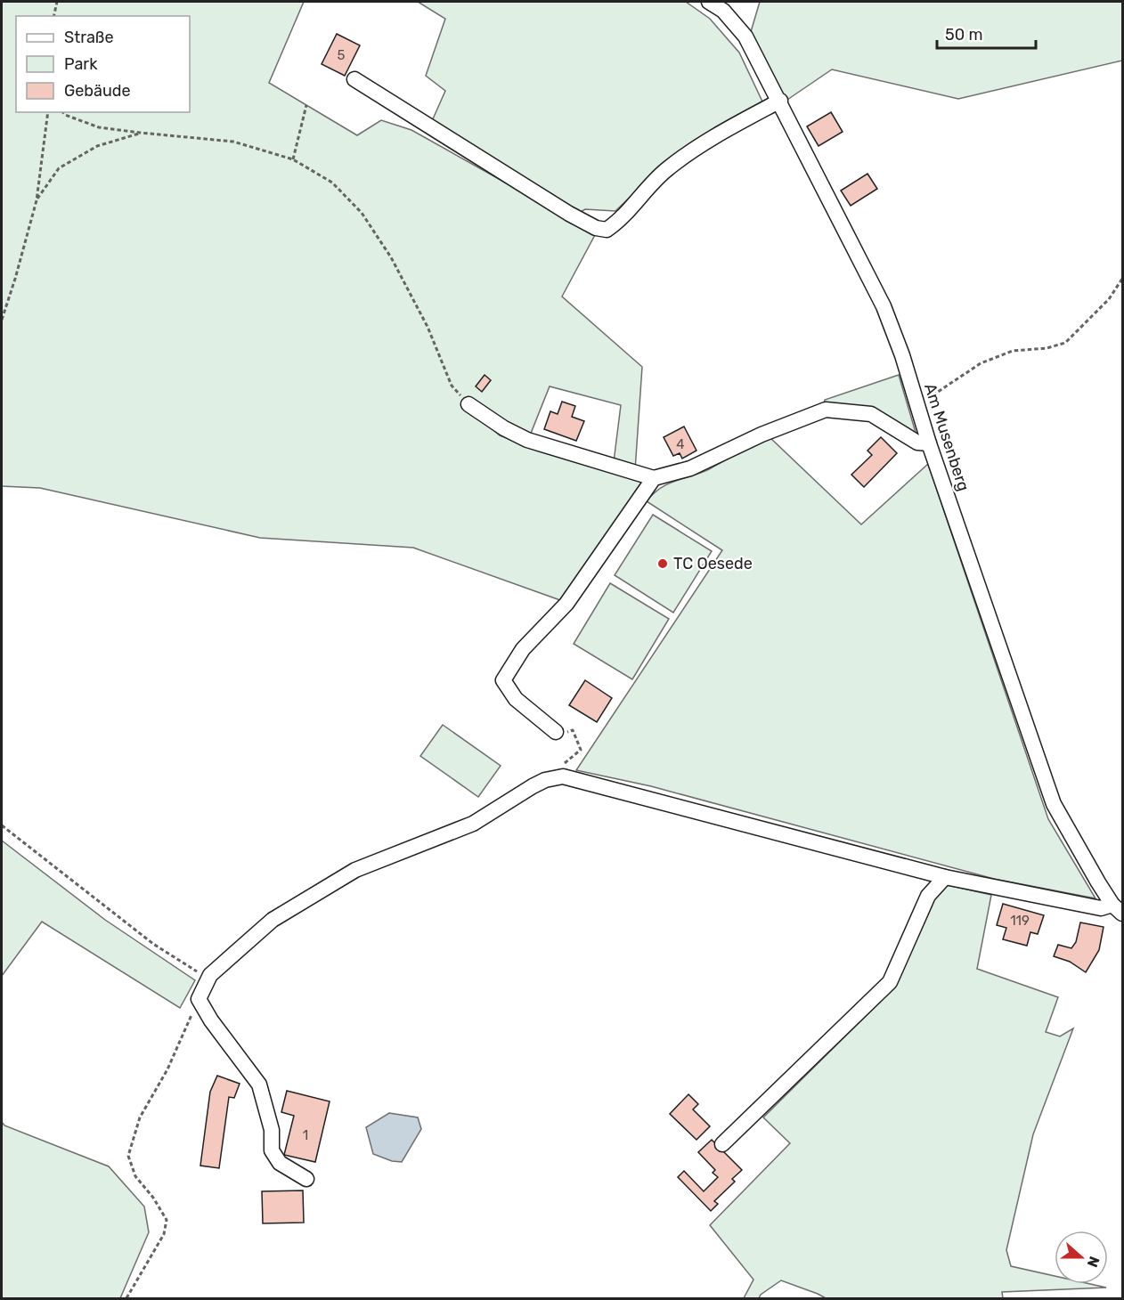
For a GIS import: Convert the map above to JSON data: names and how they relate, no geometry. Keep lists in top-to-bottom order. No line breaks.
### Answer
{"streets":{"street":["Am Musenberg"]},"places":["TC Oesede"],"house_numbers":["5","4","119","1"],"legend":["Straße","Park","Gebäude"],"scale_bar":"50 m","north":"right"}
